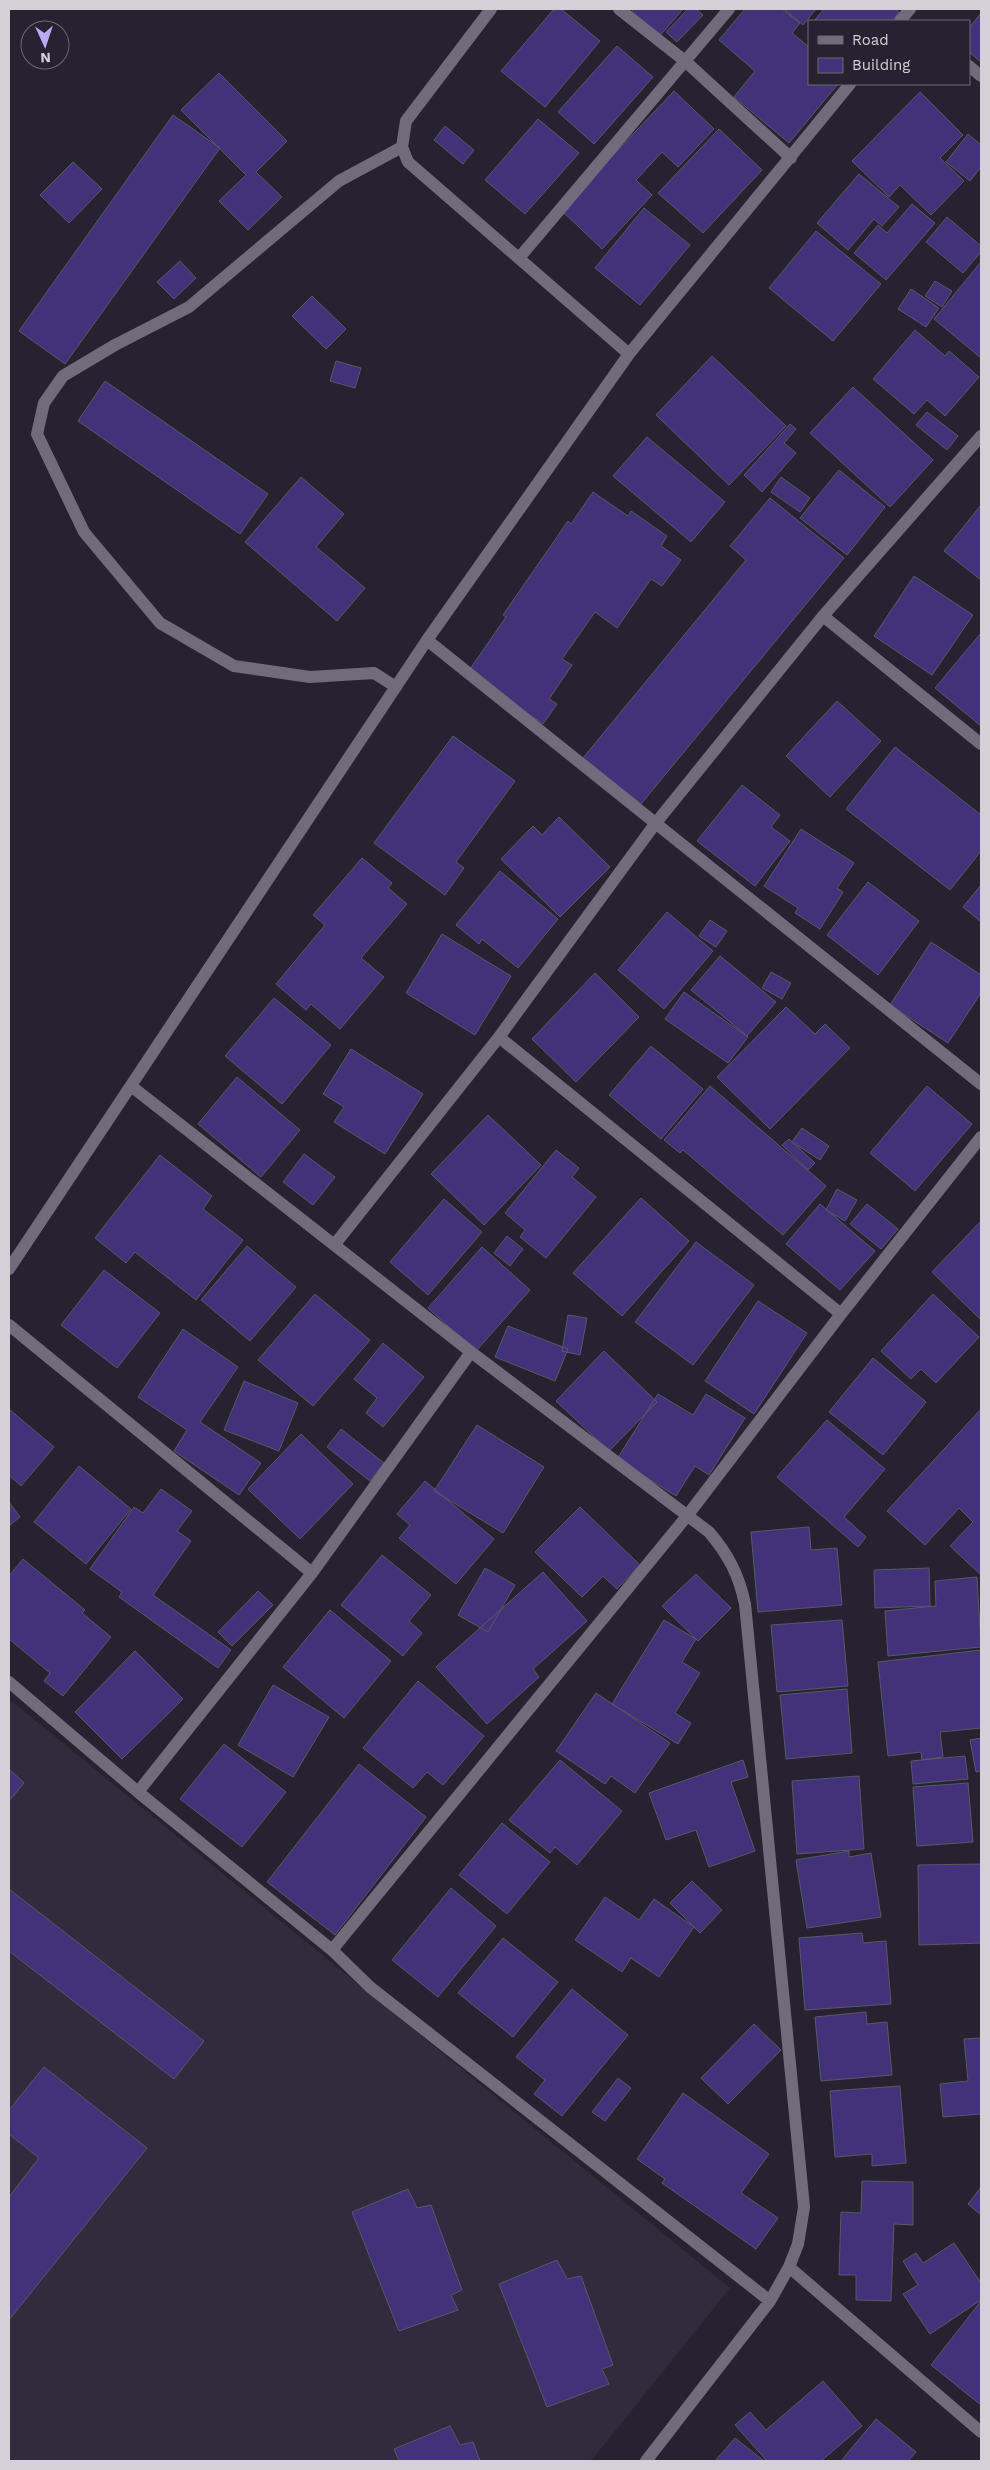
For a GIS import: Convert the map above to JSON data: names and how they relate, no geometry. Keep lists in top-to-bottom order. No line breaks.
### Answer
{"legend":["Road","Building"],"north":"bottom"}
